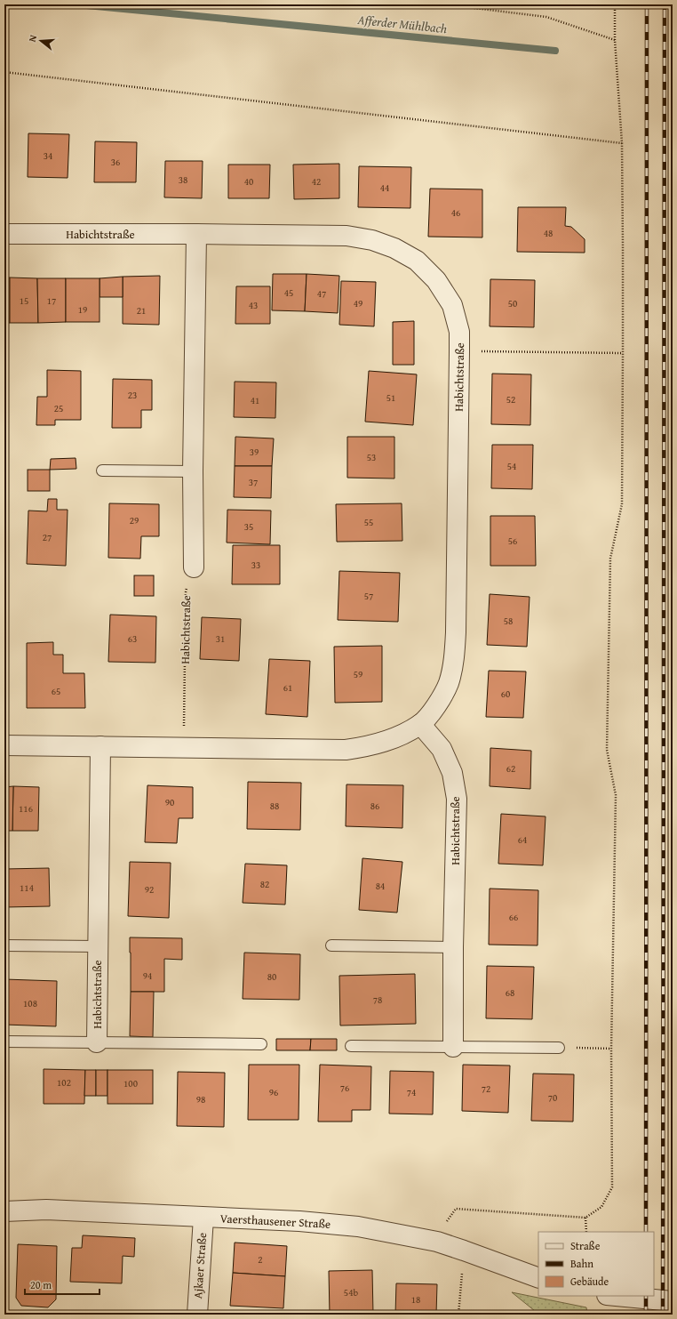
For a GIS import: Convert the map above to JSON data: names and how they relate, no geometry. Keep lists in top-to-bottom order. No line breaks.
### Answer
{"streets":{"street":["Habichtstraße","Vaersthausener Straße","Ajkaer Straße"]},"crossings":[["Vaersthausener Straße","Ajkaer Straße"]],"water":["Afferder Mühlbach"],"house_numbers":["34","36","38","40","42","44","46","48","45","47","15","17","49","50","43","19","21","23","51","52","41","25","39","53","54","37","29","55","35","27","56","33","57","58","63","31","59","61","65","60","62","90","88","86","116","64","82","84","114","92","66","94","80","68","78","108","102","100","76","72","96","74","70","98","2","54b","18"],"legend":["Straße","Bahn","Gebäude"],"scale_bar":"20 m","north":"left"}
